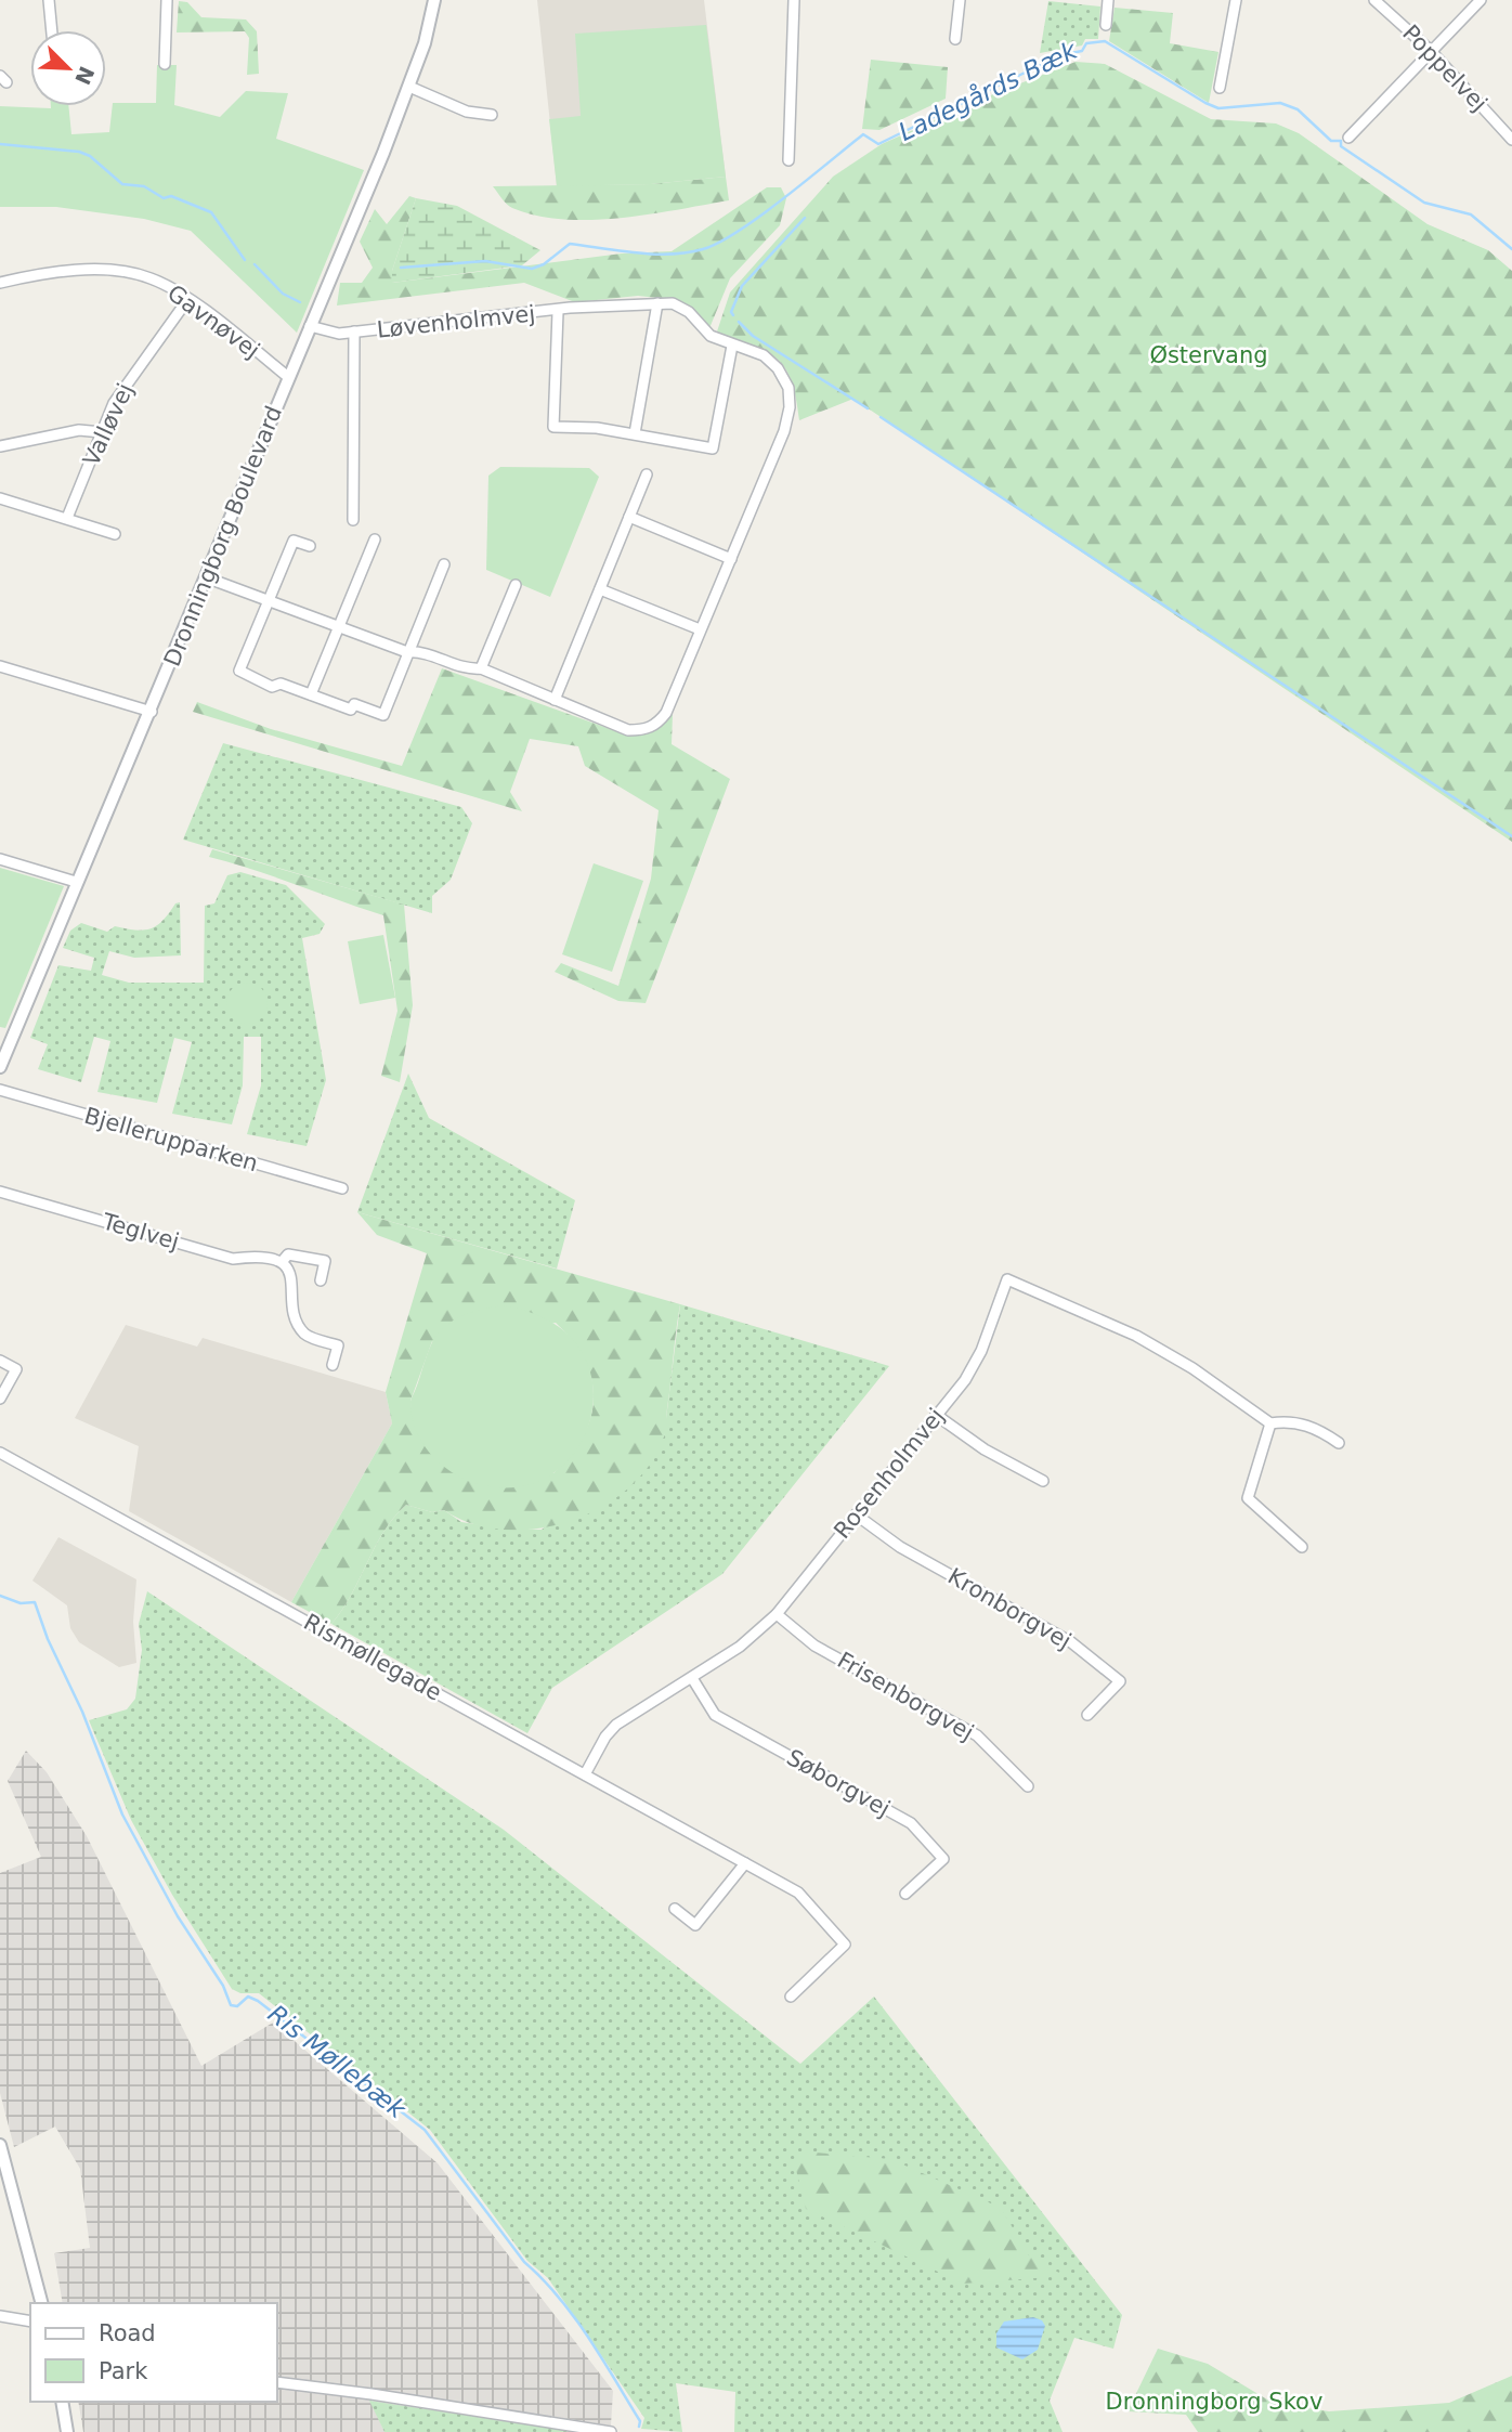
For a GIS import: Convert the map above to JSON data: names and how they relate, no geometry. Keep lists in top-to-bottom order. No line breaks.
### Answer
{"streets":{"street":["Poppelvej","Gavnøvej","Løvenholmvej","Valløvej","Dronningborg Boulevard","Bjellerupparken","Teglvej","Rosenholmvej","Kronborgvej","Rismøllegade","Frisenborgvej","Søborgvej"]},"crossings":[["Gavnøvej","Valløvej"],["Gavnøvej","Dronningborg Boulevard"],["Løvenholmvej","Dronningborg Boulevard"],["Rosenholmvej","Kronborgvej"],["Rosenholmvej","Rismøllegade"],["Rosenholmvej","Frisenborgvej"],["Rosenholmvej","Søborgvej"]],"water":["Ladegårds Bæk","Ris Møllebæk"],"parks":["Østervang","Dronningborg Skov"],"legend":["Road","Park"],"north":"bottom right"}
